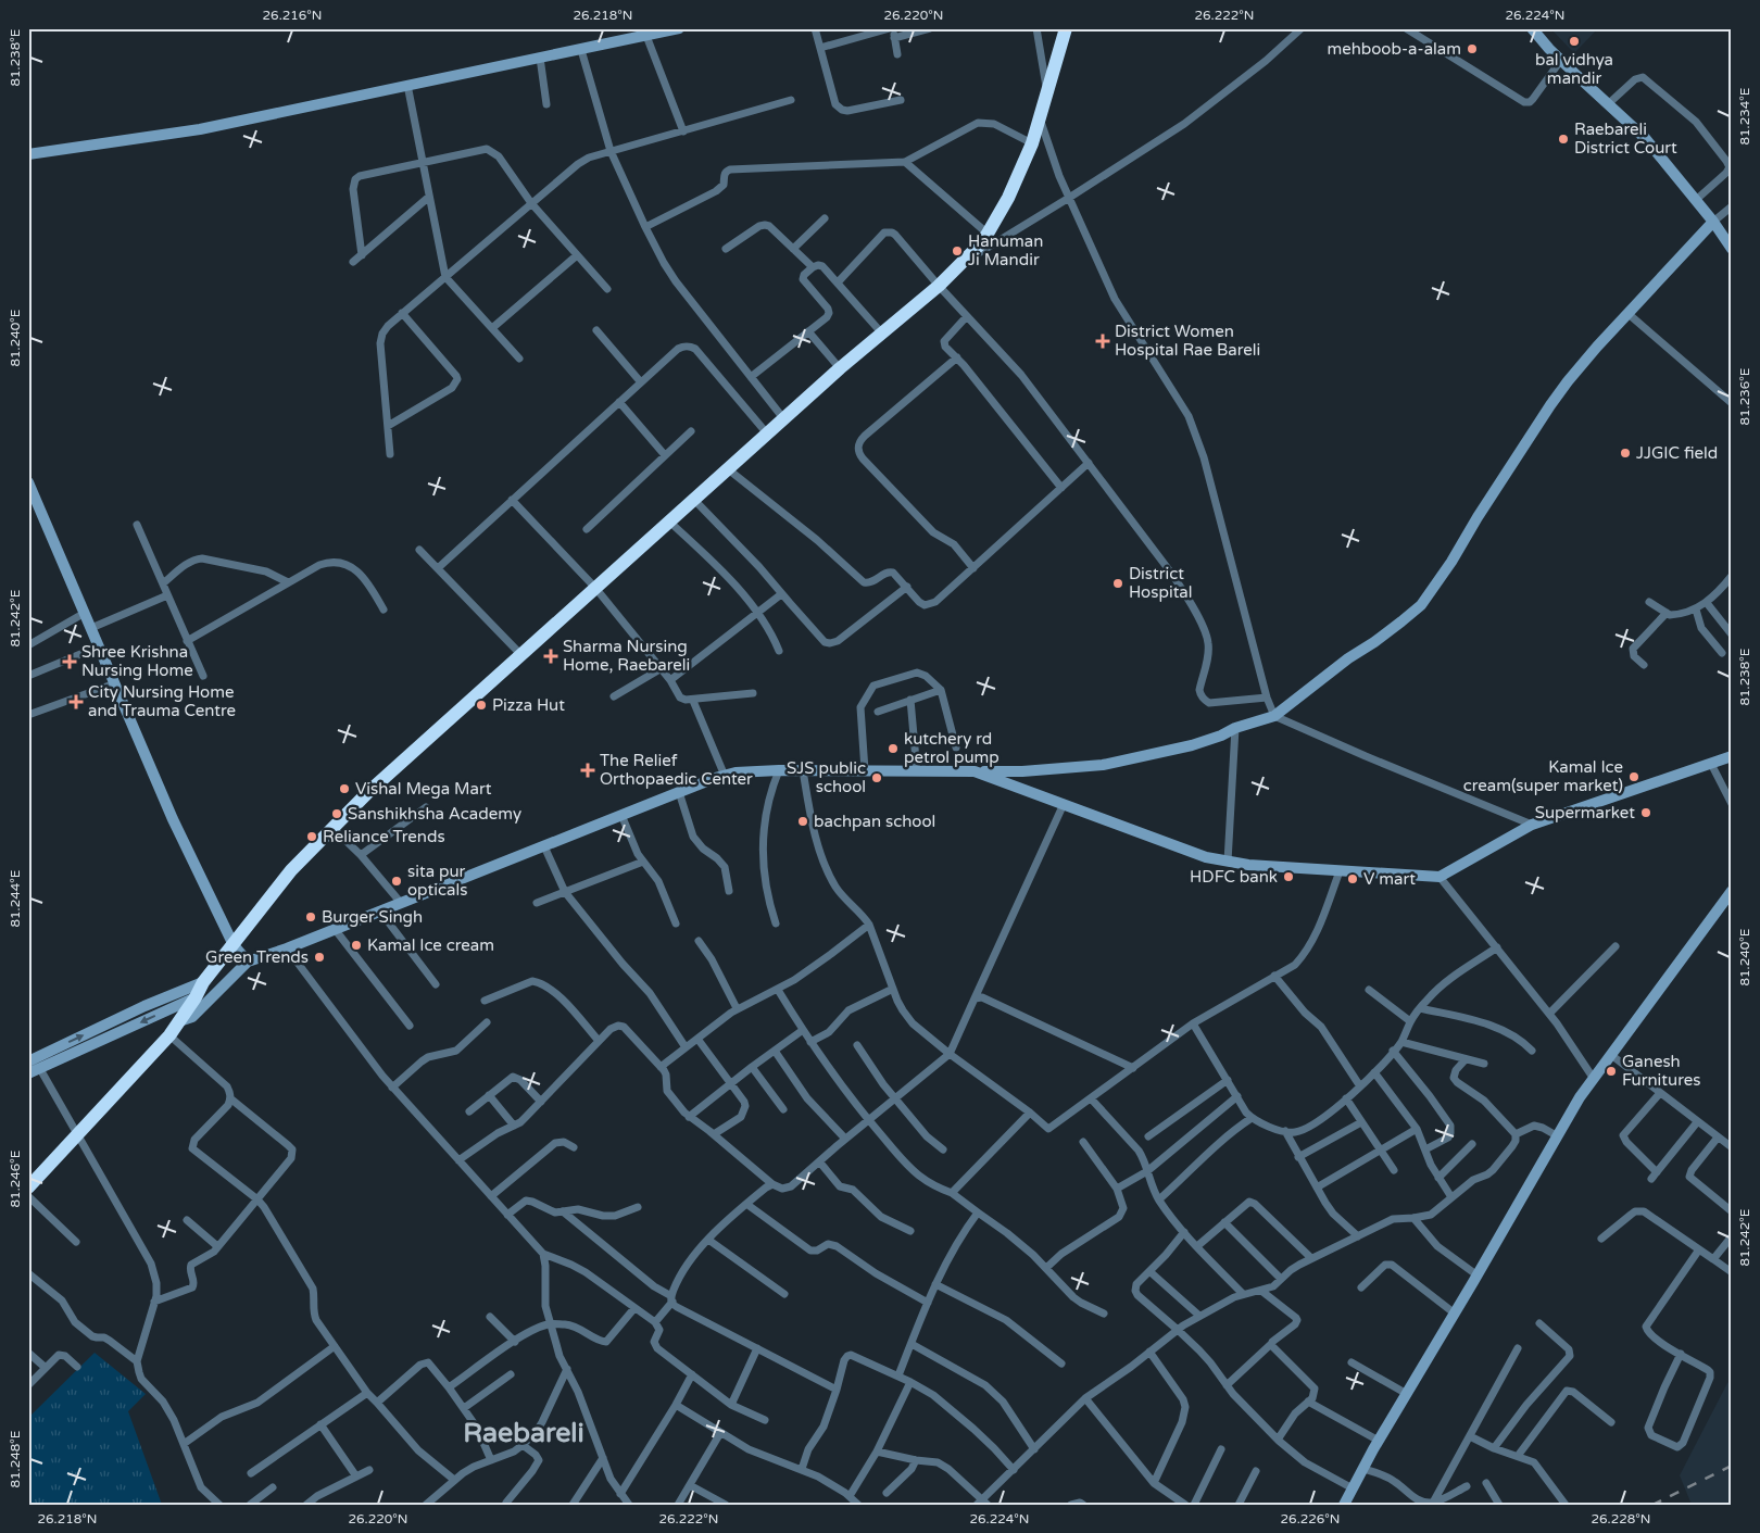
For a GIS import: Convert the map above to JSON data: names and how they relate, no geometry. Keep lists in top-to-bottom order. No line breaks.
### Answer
{"districts":["Raebareli"],"places":{"other":["bal vidhya mandir","mehboob-a-alam","Raebareli District Court","Hanuman Ji Mandir","JJGIC field","District Hospital","Pizza Hut","kutchery rd petrol pump","Kamal Ice cream(super market)","SJS public school","Vishal Mega Mart","Supermarket","Sanshikhsha Academy","bachpan school","Reliance Trends","HDFC bank","V mart","sita pur opticals","Burger Singh","Kamal Ice cream","Green Trends","Ganesh Furnitures"],"health":["District Women Hospital Rae Bareli","Sharma Nursing Home, Raebareli","Shree Krishna Nursing Home","City Nursing Home and Trauma Centre","The Relief Orthopaedic Center"]},"coordinates":["26.216°N","26.218°N","26.220°N","26.222°N","26.224°N","81.238°E","81.234°E","81.240°E","81.236°E","81.242°E","81.244°E","81.246°E","81.248°E","26.226°N","26.228°N"]}
